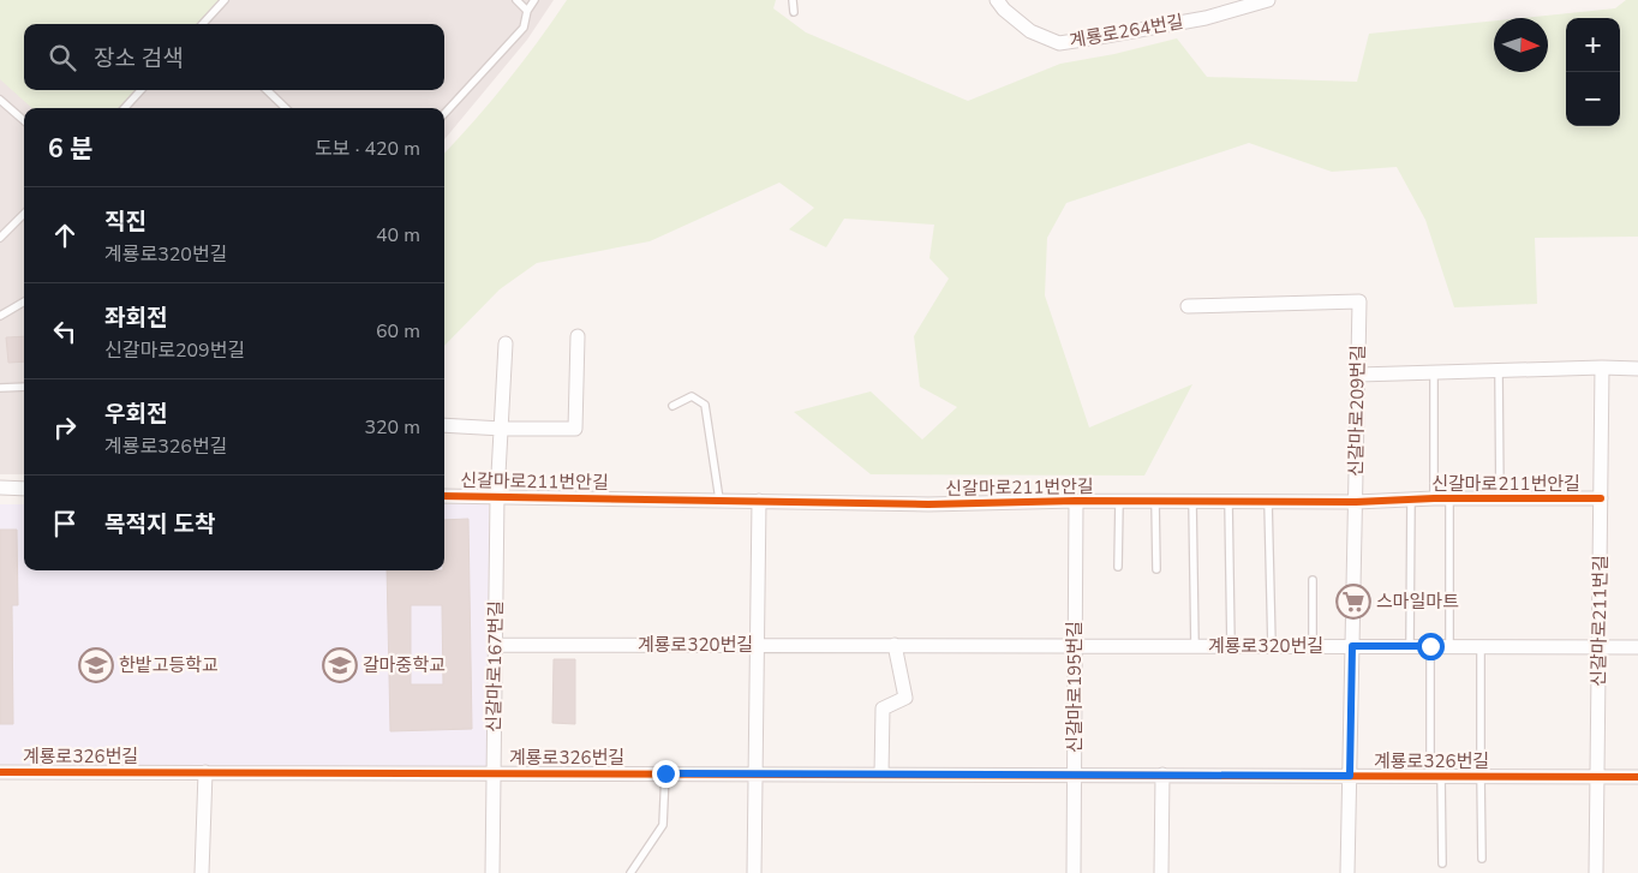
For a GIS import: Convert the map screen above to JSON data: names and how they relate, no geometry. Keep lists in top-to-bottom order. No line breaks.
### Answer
{"streets":{"street":["계룡로264번길","신갈마로209번길","신갈마로211번안길","신갈마로211번길","계룡로320번길","신갈마로167번길","신갈마로195번길","계룡로326번길"]},"crossings":[["신갈마로209번길","신갈마로211번안길"],["신갈마로209번길","계룡로320번길"],["신갈마로209번길","계룡로326번길"],["신갈마로211번안길","신갈마로211번길"],["신갈마로211번안길","신갈마로167번길"],["신갈마로211번안길","신갈마로195번길"],["신갈마로211번길","계룡로320번길"],["신갈마로211번길","계룡로326번길"],["계룡로320번길","신갈마로167번길"],["계룡로320번길","신갈마로195번길"],["신갈마로167번길","계룡로326번길"],["신갈마로195번길","계룡로326번길"]],"places":{"supermarket":["스마일마트"],"school or university":["한밭고등학교","갈마중학교"]},"north":"right","page":{"map_buttons":["+","−"],"search":"장소 검색","heading":["6 분","도보 · 420 m"],"list":[["직진","계룡로320번길","40 m"],["좌회전","신갈마로209번길","60 m"],["우회전","계룡로326번길","320 m"],"목적지 도착"]}}
